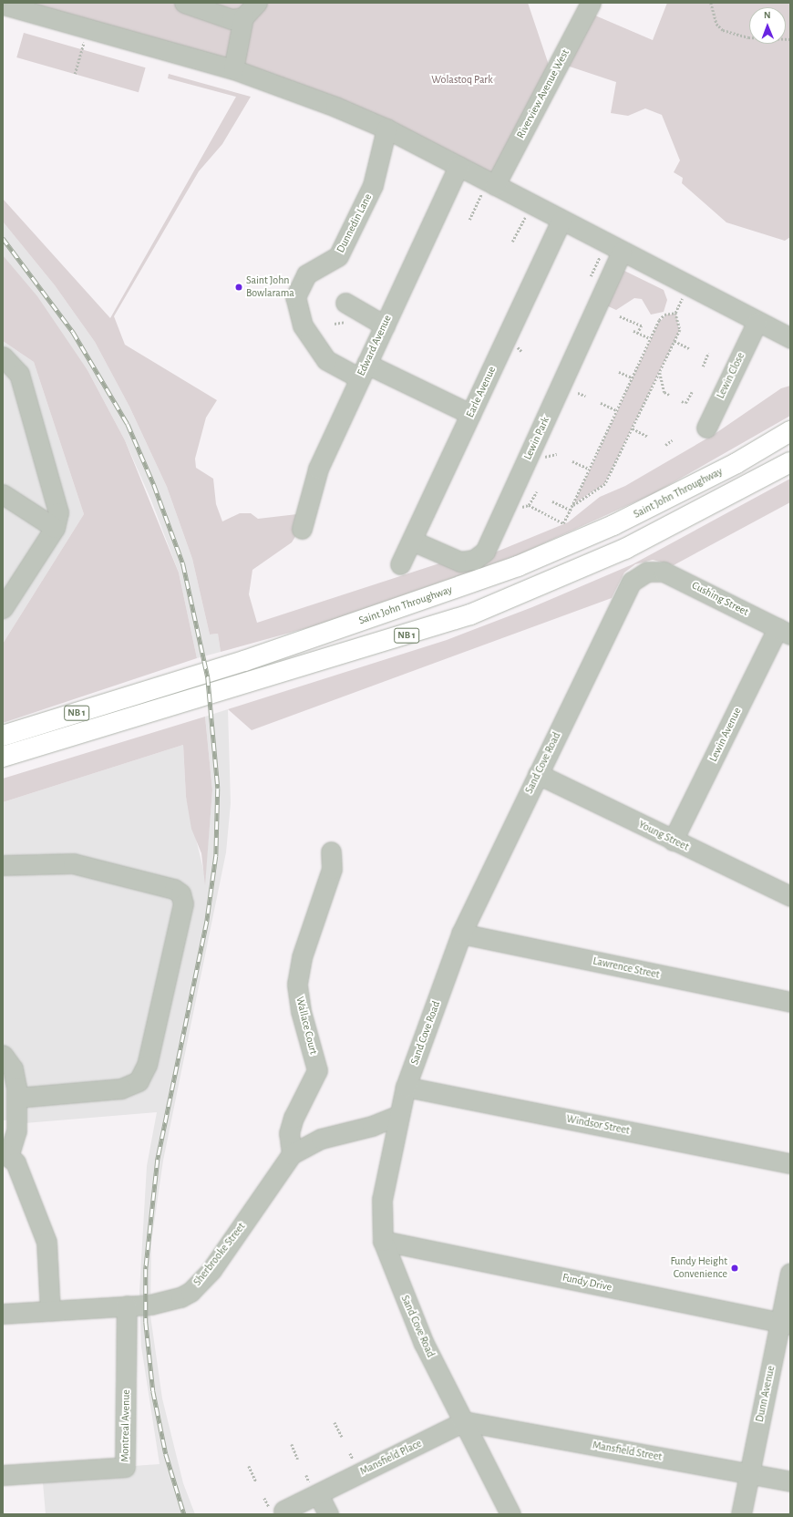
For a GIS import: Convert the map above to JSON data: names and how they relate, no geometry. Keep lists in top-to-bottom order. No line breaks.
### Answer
{"streets":{"highway":["Saint John Throughway","NB 1"],"street":["Riverview Avenue West","Dunnedin Lane","Edward Avenue","Lewin Close","Earle Avenue","Lewin Park","Cushing Street","Lewin Avenue","Sand Cove Road","Young Street","Lawrence Street","Wallace Court","Windsor Street","Sherbrooke Street","Fundy Drive","Dunn Avenue","Montreal Avenue","Mansfield Street","Mansfield Place"]},"crossings":[["Dunnedin Lane","Edward Avenue"],["Dunnedin Lane","Earle Avenue"],["Earle Avenue","Lewin Park"],["Cushing Street","Lewin Avenue"],["Cushing Street","Sand Cove Road"],["Lewin Avenue","Young Street"],["Sand Cove Road","Young Street"],["Sand Cove Road","Lawrence Street"],["Sand Cove Road","Windsor Street"],["Sand Cove Road","Sherbrooke Street"],["Sand Cove Road","Fundy Drive"],["Sand Cove Road","Mansfield Street"],["Sand Cove Road","Mansfield Place"],["Wallace Court","Sherbrooke Street"],["Sherbrooke Street","Montreal Avenue"],["Fundy Drive","Dunn Avenue"],["Dunn Avenue","Mansfield Street"],["Mansfield Street","Mansfield Place"]],"parks":["Wolastoq Park"],"places":["Saint John Bowlarama","Fundy Height Convenience"],"north":"top"}
